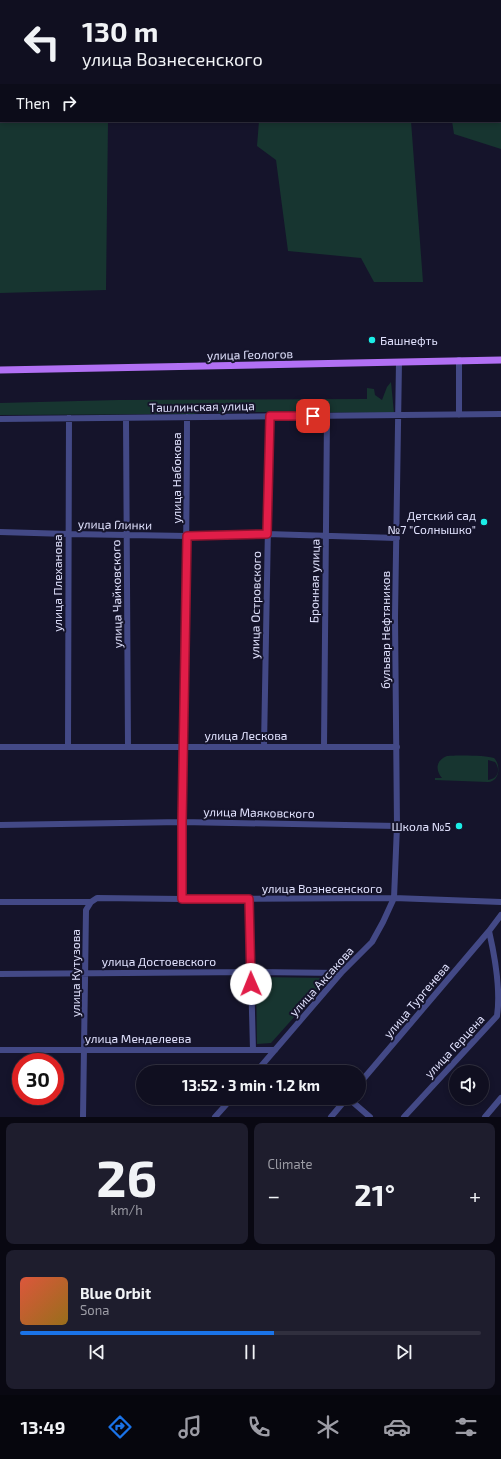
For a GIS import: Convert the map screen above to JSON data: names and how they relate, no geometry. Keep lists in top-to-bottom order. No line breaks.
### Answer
{"streets":{"main road":["улица Геологов"],"street":["Ташлинская улица","улица Набокова","улица Глинки","Бронная улица","улица Плеханова","улица Чайковского","улица Островского","бульвар Нефтяников","улица Лескова","улица Маяковского","улица Вознесенского","улица Достоевского","улица Кутузова","улица Аксакова","улица Тургенева","улица Менделеева","улица Герцена"]},"crossings":[["улица Геологов","бульвар Нефтяников"],["Ташлинская улица","улица Набокова"],["Ташлинская улица","Бронная улица"],["Ташлинская улица","улица Плеханова"],["Ташлинская улица","улица Чайковского"],["Ташлинская улица","улица Островского"],["Ташлинская улица","бульвар Нефтяников"],["улица Набокова","улица Глинки"],["улица Набокова","улица Лескова"],["улица Набокова","улица Маяковского"],["улица Набокова","улица Вознесенского"],["улица Глинки","Бронная улица"],["улица Глинки","улица Плеханова"],["улица Глинки","улица Чайковского"],["улица Глинки","улица Островского"],["улица Глинки","бульвар Нефтяников"],["Бронная улица","улица Лескова"],["улица Плеханова","улица Лескова"],["улица Чайковского","улица Лескова"],["улица Островского","улица Лескова"],["бульвар Нефтяников","улица Лескова"],["бульвар Нефтяников","улица Маяковского"],["бульвар Нефтяников","улица Вознесенского"],["бульвар Нефтяников","улица Аксакова"],["улица Вознесенского","улица Кутузова"],["улица Вознесенского","улица Аксакова"],["улица Достоевского","улица Кутузова"],["улица Достоевского","улица Аксакова"],["улица Кутузова","улица Менделеева"],["улица Аксакова","улица Менделеева"],["улица Тургенева","улица Герцена"]],"places":["Башнефть","Детский сад №7 \"Солнышко\"","Школа №5"],"page":{"turn":["130 m","улица Вознесенского"],"then":"Then","limit":"30","trip":"13:52 · 3 min · 1.2 km","tile":[["26","km/h"],"Climate"],"heat":["−","21°","+"],"song":["Blue Orbit","Sona"],"tabs":"13:49"}}
